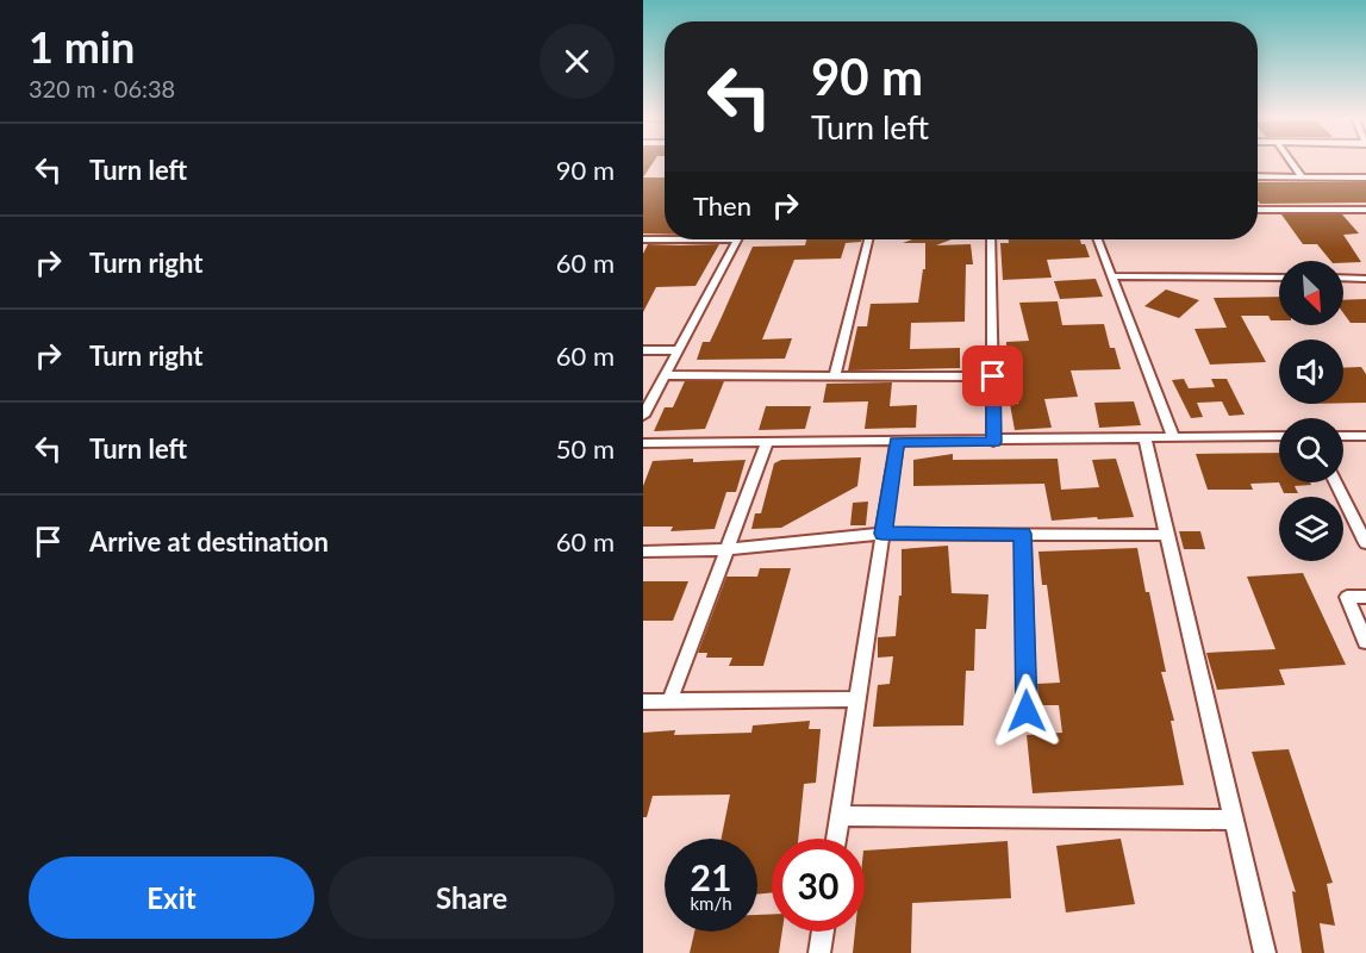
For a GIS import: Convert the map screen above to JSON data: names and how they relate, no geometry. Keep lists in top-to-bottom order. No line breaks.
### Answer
{"north":"bottom right","page":{"heading":["1 min","320 m · 06:38"],"turn":["90 m","Turn left"],"list":[{"name":"Turn left","value":"90 m"},{"name":"Turn right","value":"60 m"},{"name":"Turn right","value":"60 m"},{"name":"Turn left","value":"50 m"},{"name":"Arrive at destination","value":"60 m"}],"then":"Then","speed":"21 km/h","limit":"30","buttons":["Exit","Share"]}}
